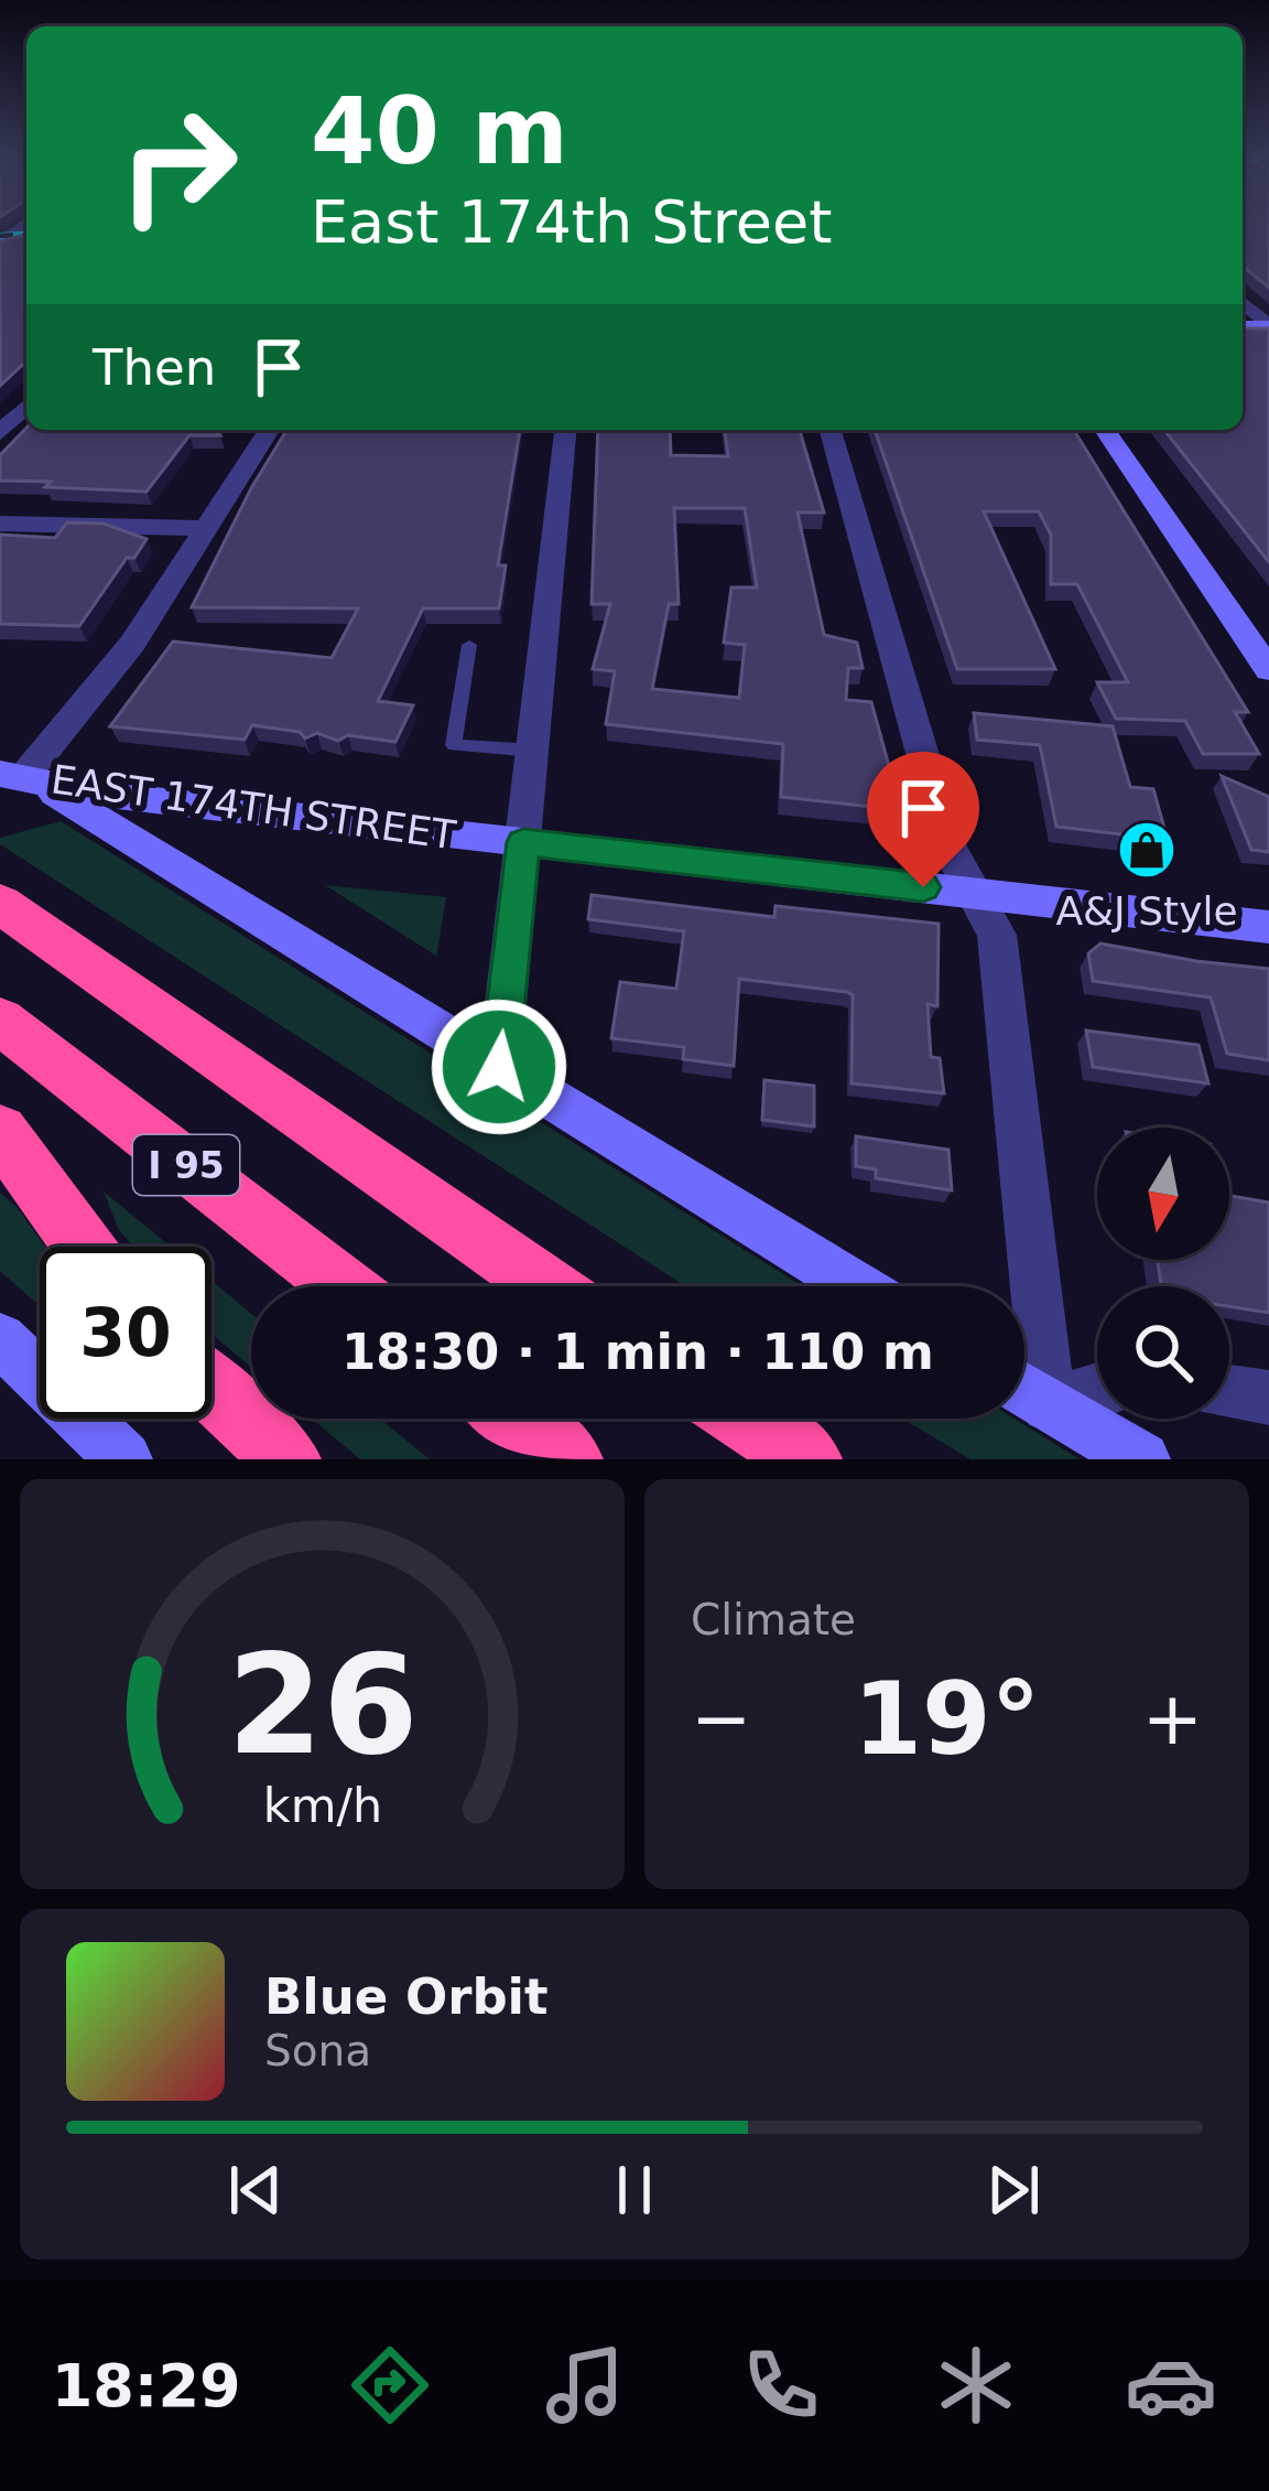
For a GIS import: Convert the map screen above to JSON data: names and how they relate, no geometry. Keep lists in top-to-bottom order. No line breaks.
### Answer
{"streets":{"highway":["I 95"],"main road":["EAST 174TH STREET"]},"places":{"shop":["A&J Style"]},"north":"bottom","page":{"turn":["40 m","East 174th Street"],"then":"Then","limit":"30","trip":"18:30 · 1 min · 110 m","tile":"Climate","heat":["−","19°","+"],"song":["Blue Orbit","Sona"],"tabs":"18:29","gauge":["26","km/h"]}}
